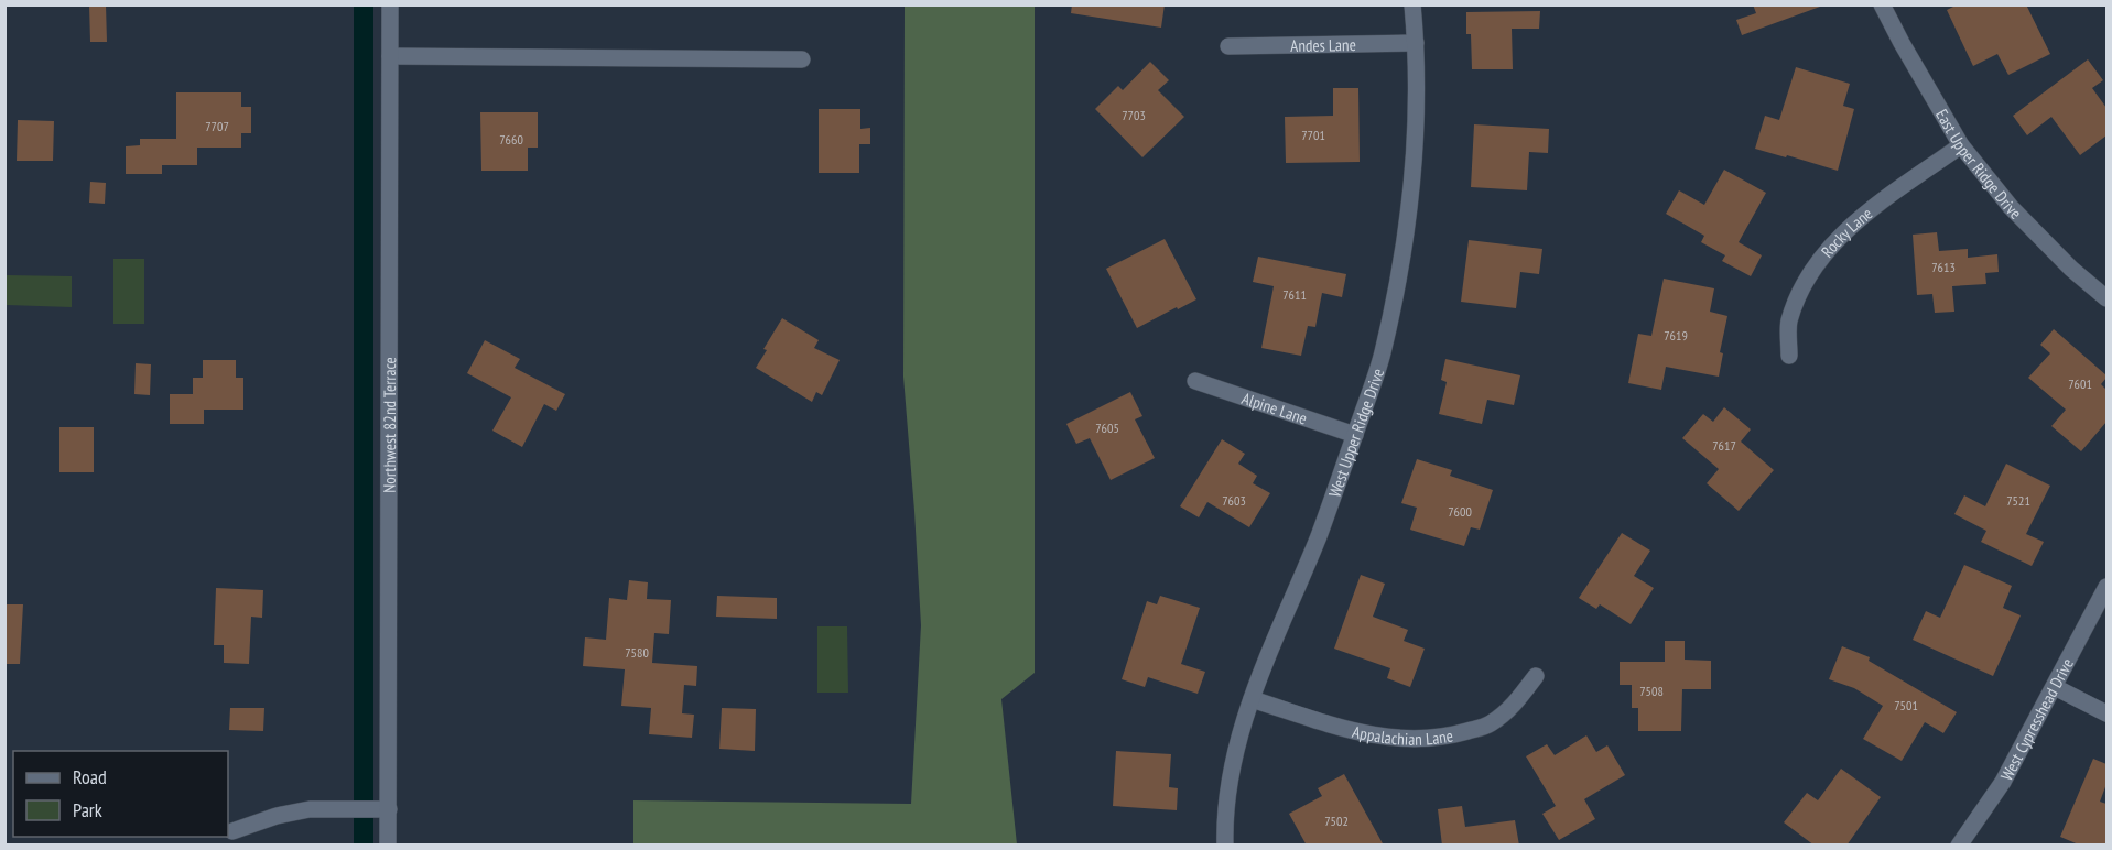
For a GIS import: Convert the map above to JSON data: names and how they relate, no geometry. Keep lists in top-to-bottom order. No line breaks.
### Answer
{"streets":{"street":["Andes Lane","East Upper Ridge Drive","Rocky Lane","Alpine Lane","Northwest 82nd Terrace","West Upper Ridge Drive","West Cypresshead Drive","Appalachian Lane"]},"crossings":[["Andes Lane","West Upper Ridge Drive"],["East Upper Ridge Drive","Rocky Lane"],["Alpine Lane","West Upper Ridge Drive"],["West Upper Ridge Drive","Appalachian Lane"]],"house_numbers":["7703","7707","7701","7660","7613","7611","7619","7601","7605","7617","7603","7521","7600","7580","7508","7501","7502"],"legend":["Road","Park"]}
